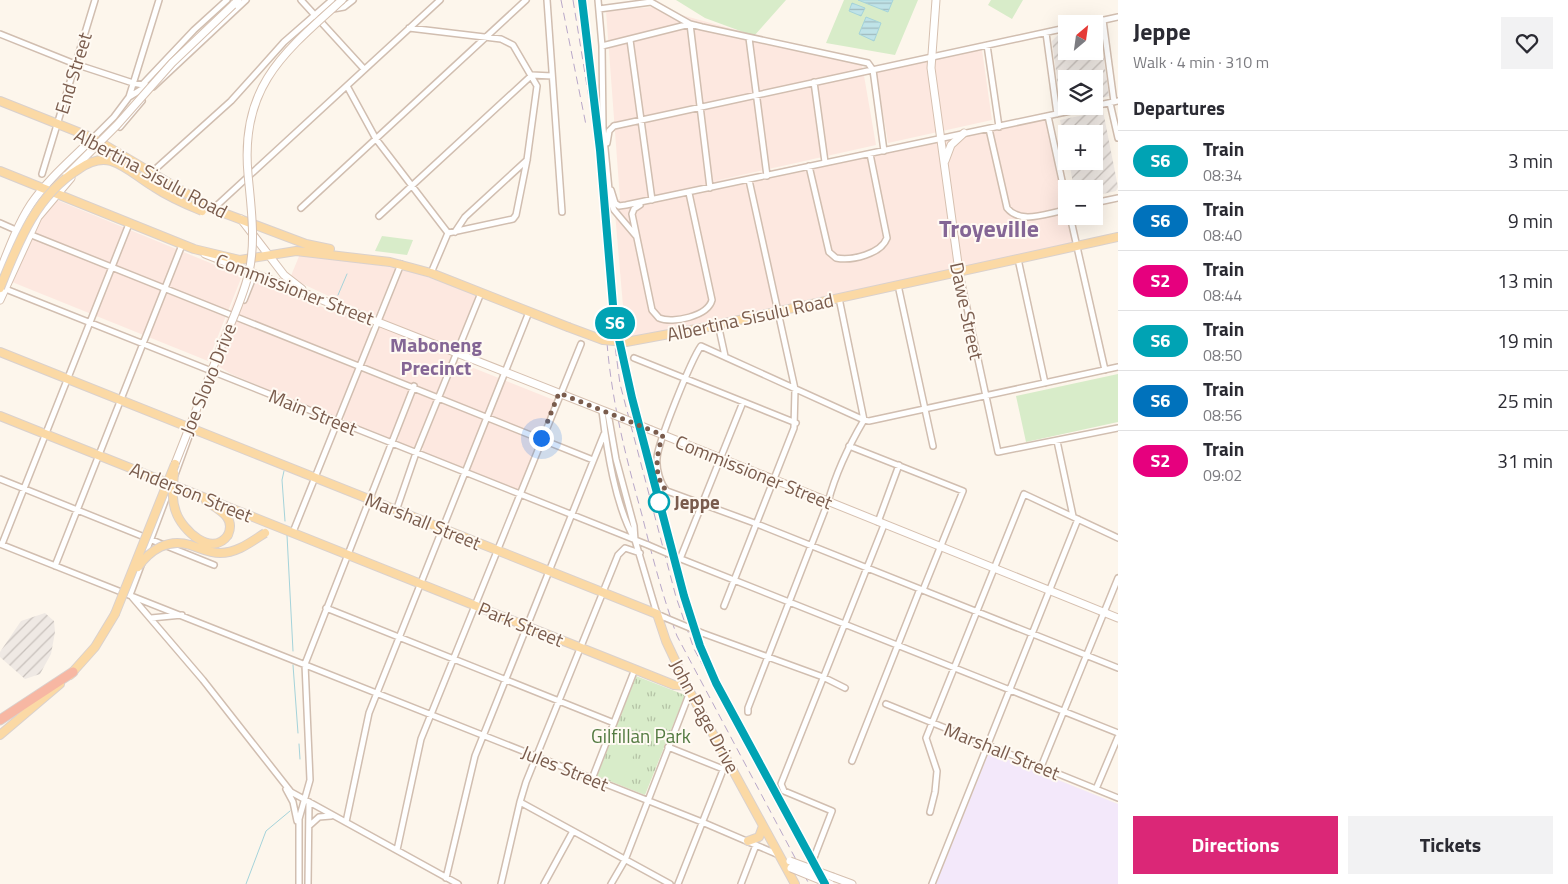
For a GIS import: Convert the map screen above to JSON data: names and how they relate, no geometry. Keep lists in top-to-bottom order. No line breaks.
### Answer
{"streets":{"main road":["Albertina Sisulu Road","Commissioner Street","Dawe Street","Joe Slovo Drive","Anderson Street","Marshall Street","Park Street","John Page Drive"],"street":["End Street","Main Street","Jules Street"]},"crossings":[["End Street","Albertina Sisulu Road"],["Albertina Sisulu Road","Commissioner Street"],["Albertina Sisulu Road","Dawe Street"],["Commissioner Street","John Page Drive"],["Main Street","John Page Drive"],["Anderson Street","Park Street"],["Marshall Street","John Page Drive"],["Park Street","John Page Drive"],["John Page Drive","Jules Street"]],"districts":["Troyeville","Maboneng Precinct"],"parks":["Gilfillan Park"],"places":["Jeppe"],"north":"top right","page":{"on_map":"S6","heading":[["Jeppe","Walk · 4 min · 310 m"],"Departures"],"map_buttons":["+","−"],"list":[{"mark":"S6","name":"Train","note":"08:34","value":"3 min"},{"mark":"S6","name":"Train","note":"08:40","value":"9 min"},{"mark":"S2","name":"Train","note":"08:44","value":"13 min"},{"mark":"S6","name":"Train","note":"08:50","value":"19 min"},{"mark":"S6","name":"Train","note":"08:56","value":"25 min"},{"mark":"S2","name":"Train","note":"09:02","value":"31 min"}],"buttons":["Directions","Tickets"]}}
